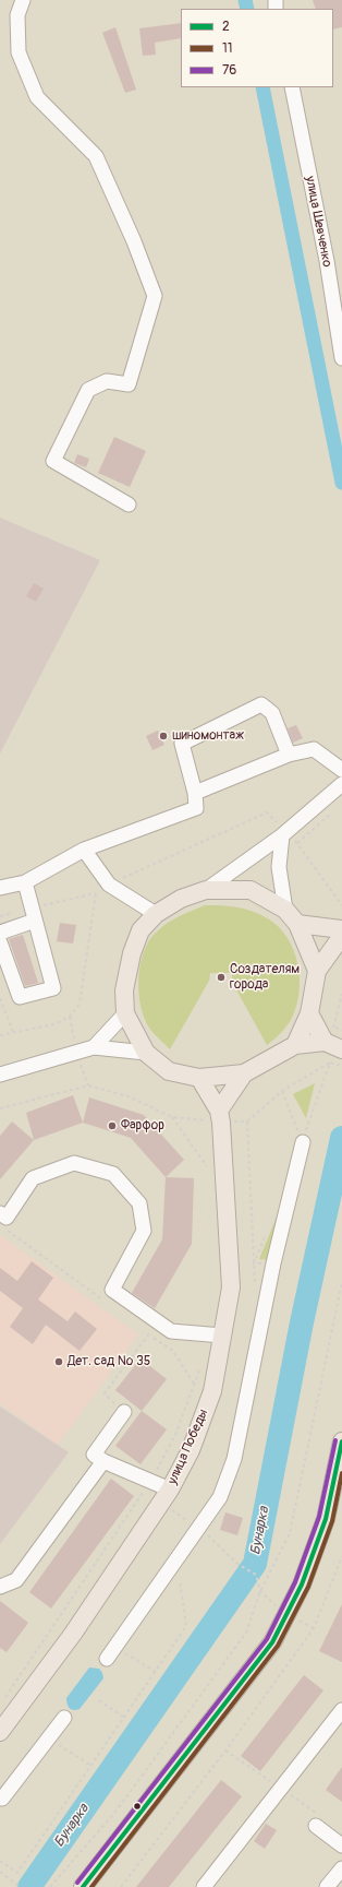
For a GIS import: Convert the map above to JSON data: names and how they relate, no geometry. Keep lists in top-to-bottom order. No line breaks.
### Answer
{"streets":{"main road":["улица Победы"],"street":["улица Шевченко"]},"water":["Бунарка"],"places":["шиномонтаж","Создателям города","Фарфор","Дет. сад № 35"],"lines":["transit line 76","transit line 2","transit line 11"],"legend":["2","11","76"]}
